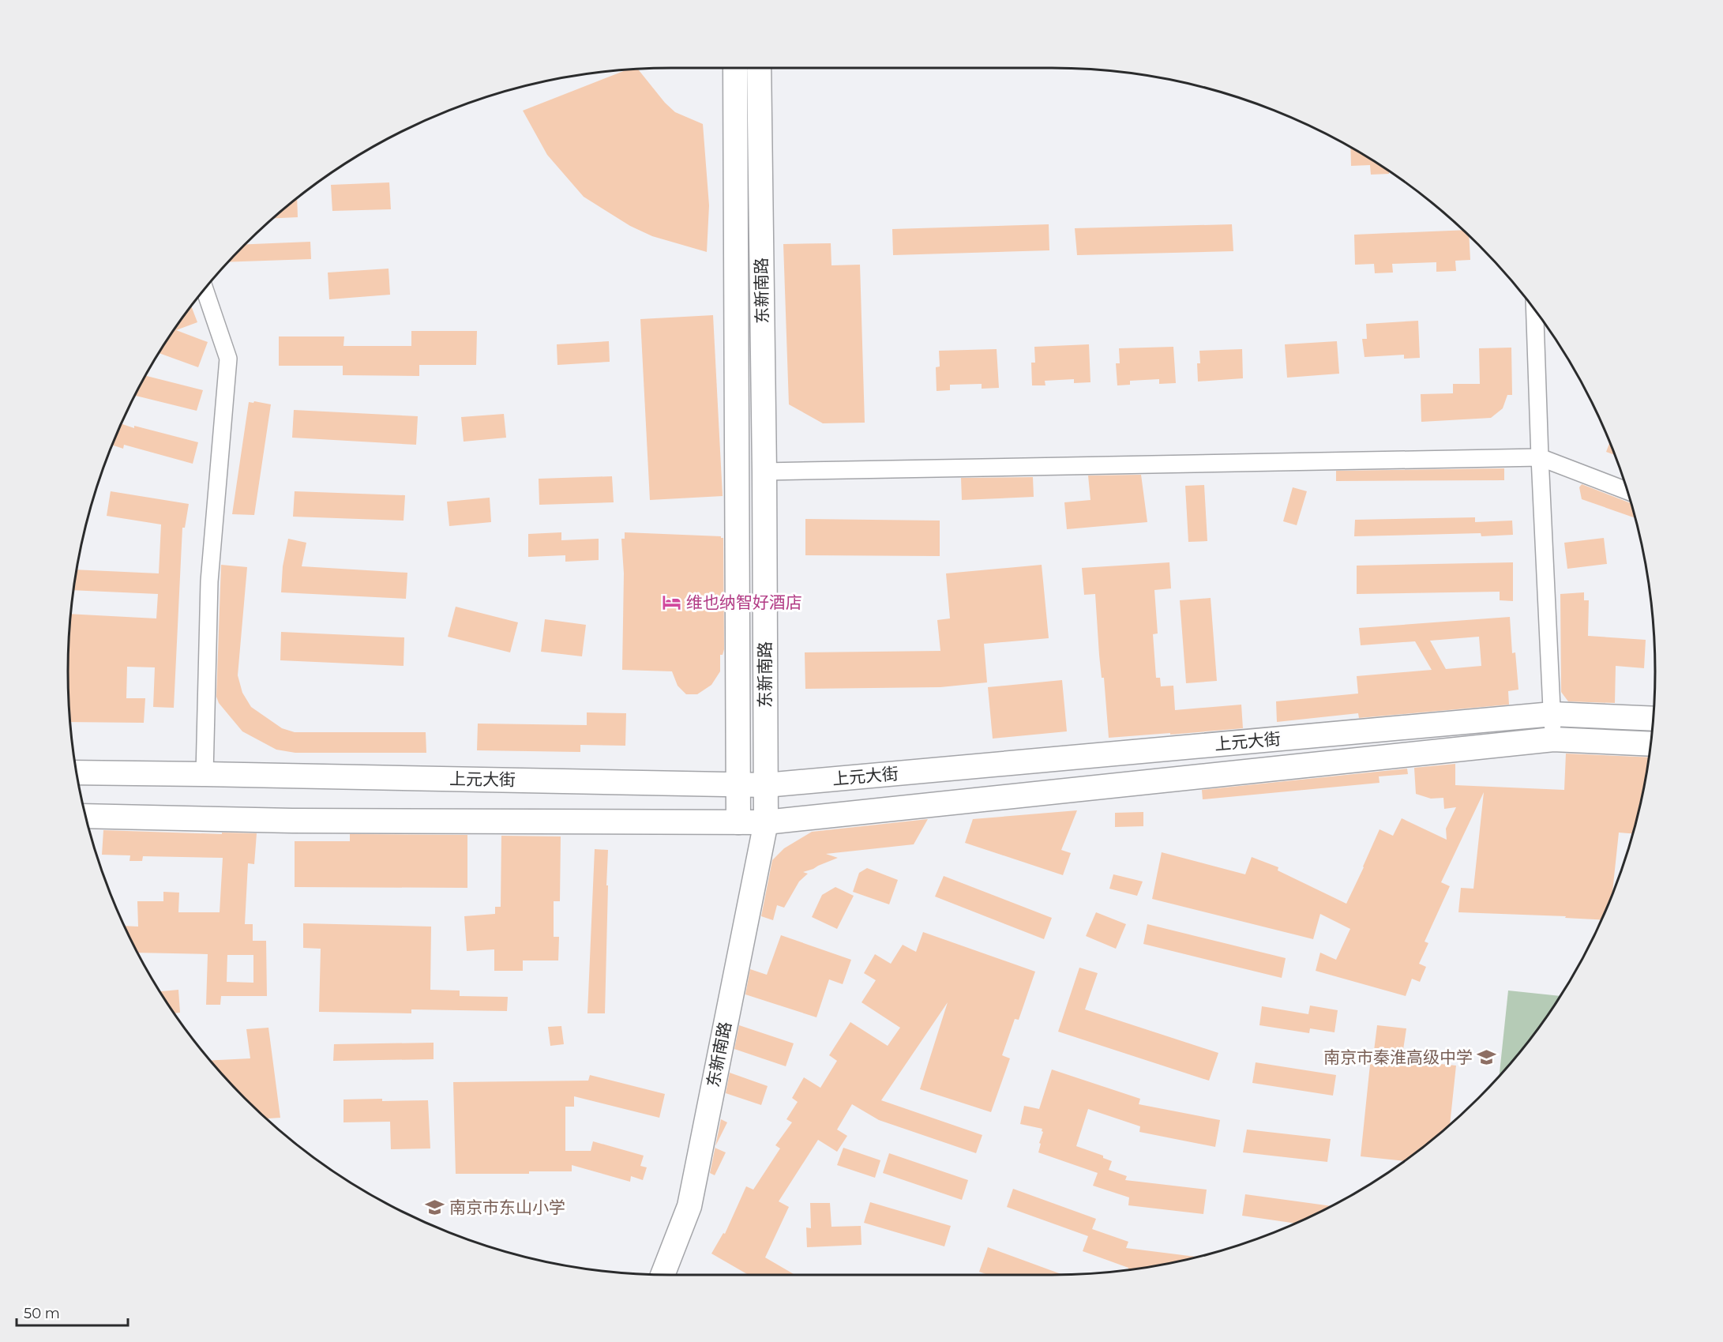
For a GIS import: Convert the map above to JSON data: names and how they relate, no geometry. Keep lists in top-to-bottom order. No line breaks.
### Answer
{"streets":{"main road":["东新南路","上元大街"]},"crossings":[["东新南路","上元大街"]],"places":{"hotel":["维也纳智好酒店"],"school or university":["南京市秦淮高级中学","南京市东山小学"]},"scale_bar":"50 m"}
